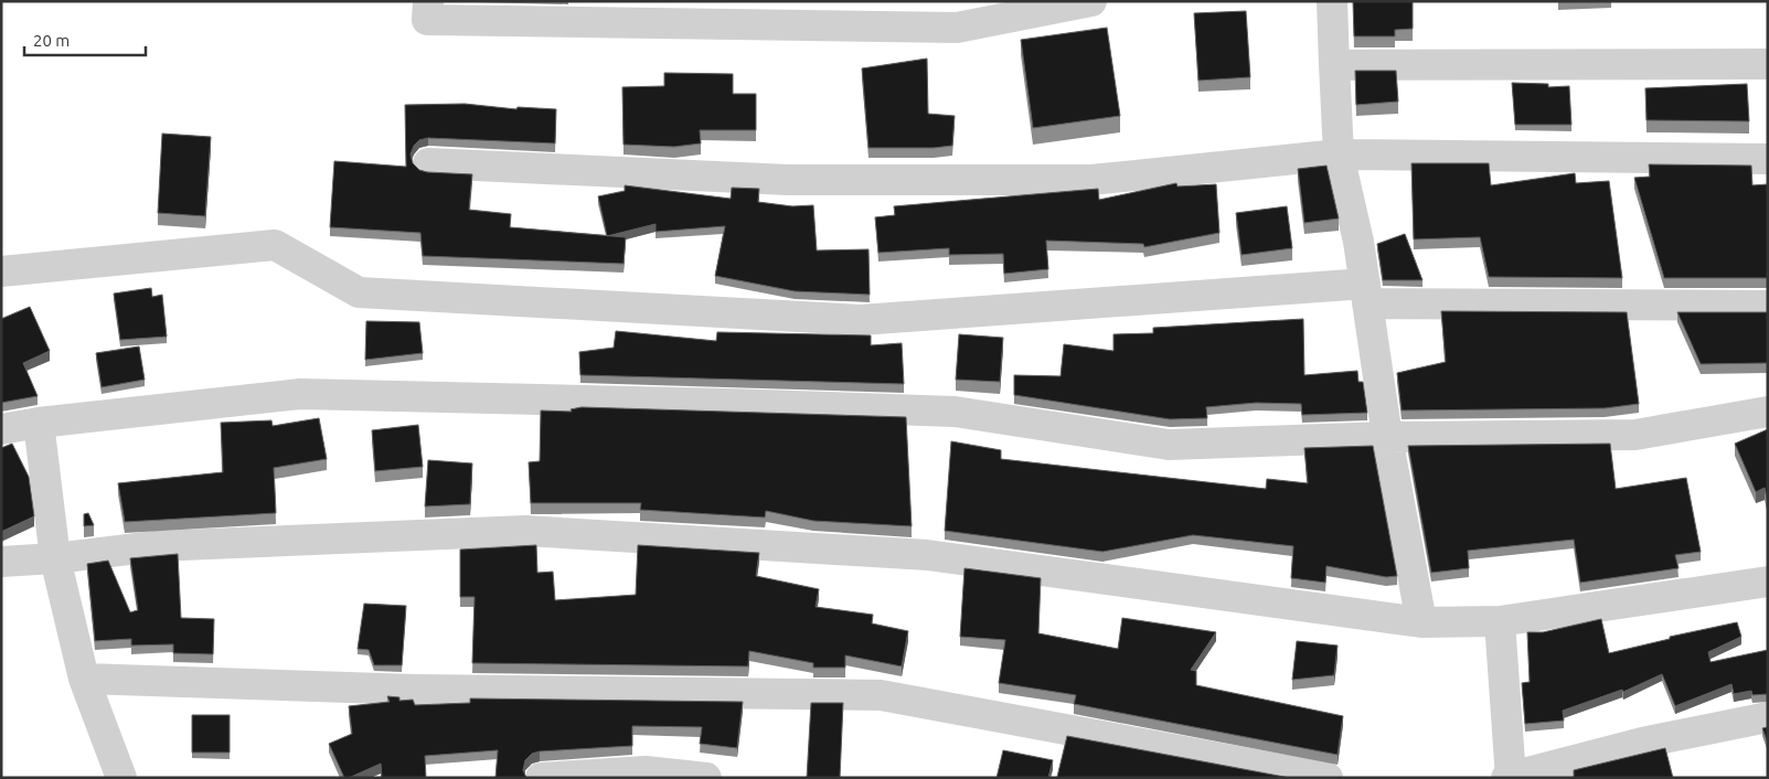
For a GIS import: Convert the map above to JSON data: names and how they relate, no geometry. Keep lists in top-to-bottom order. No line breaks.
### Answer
{"scale_bar":"20 m"}
